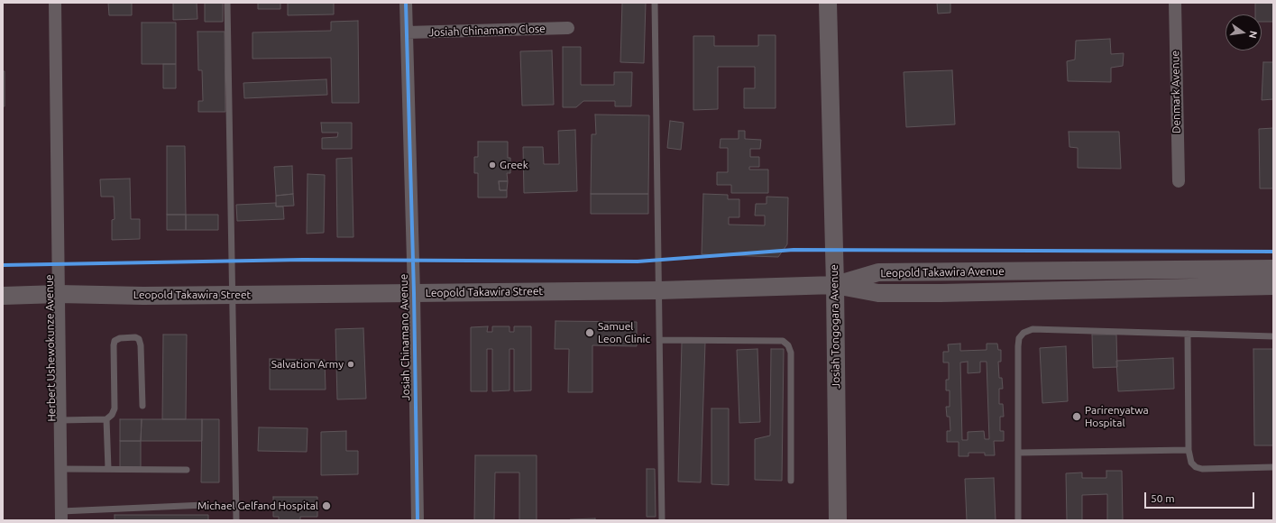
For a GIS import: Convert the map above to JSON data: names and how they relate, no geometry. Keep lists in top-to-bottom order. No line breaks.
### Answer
{"streets":{"main road":["Leopold Takawira Avenue","Leopold Takawira Street","Josiah Tongogara Avenue"],"street":["Josiah Chinamano Close","Denmark Avenue","Josiah Chinamano Avenue","Herbert Ushewokunze Avenue"]},"crossings":[["Josiah Chinamano Close","Josiah Chinamano Avenue"],["Leopold Takawira Avenue","Leopold Takawira Street"],["Leopold Takawira Avenue","Josiah Tongogara Avenue"],["Leopold Takawira Street","Josiah Tongogara Avenue"],["Leopold Takawira Street","Josiah Chinamano Avenue"],["Leopold Takawira Street","Herbert Ushewokunze Avenue"]],"places":["Greek","Samuel Leon Clinic","Salvation Army","Parirenyatwa Hospital","Michael Gelfand Hospital"],"scale_bar":"50 m","north":"right"}
